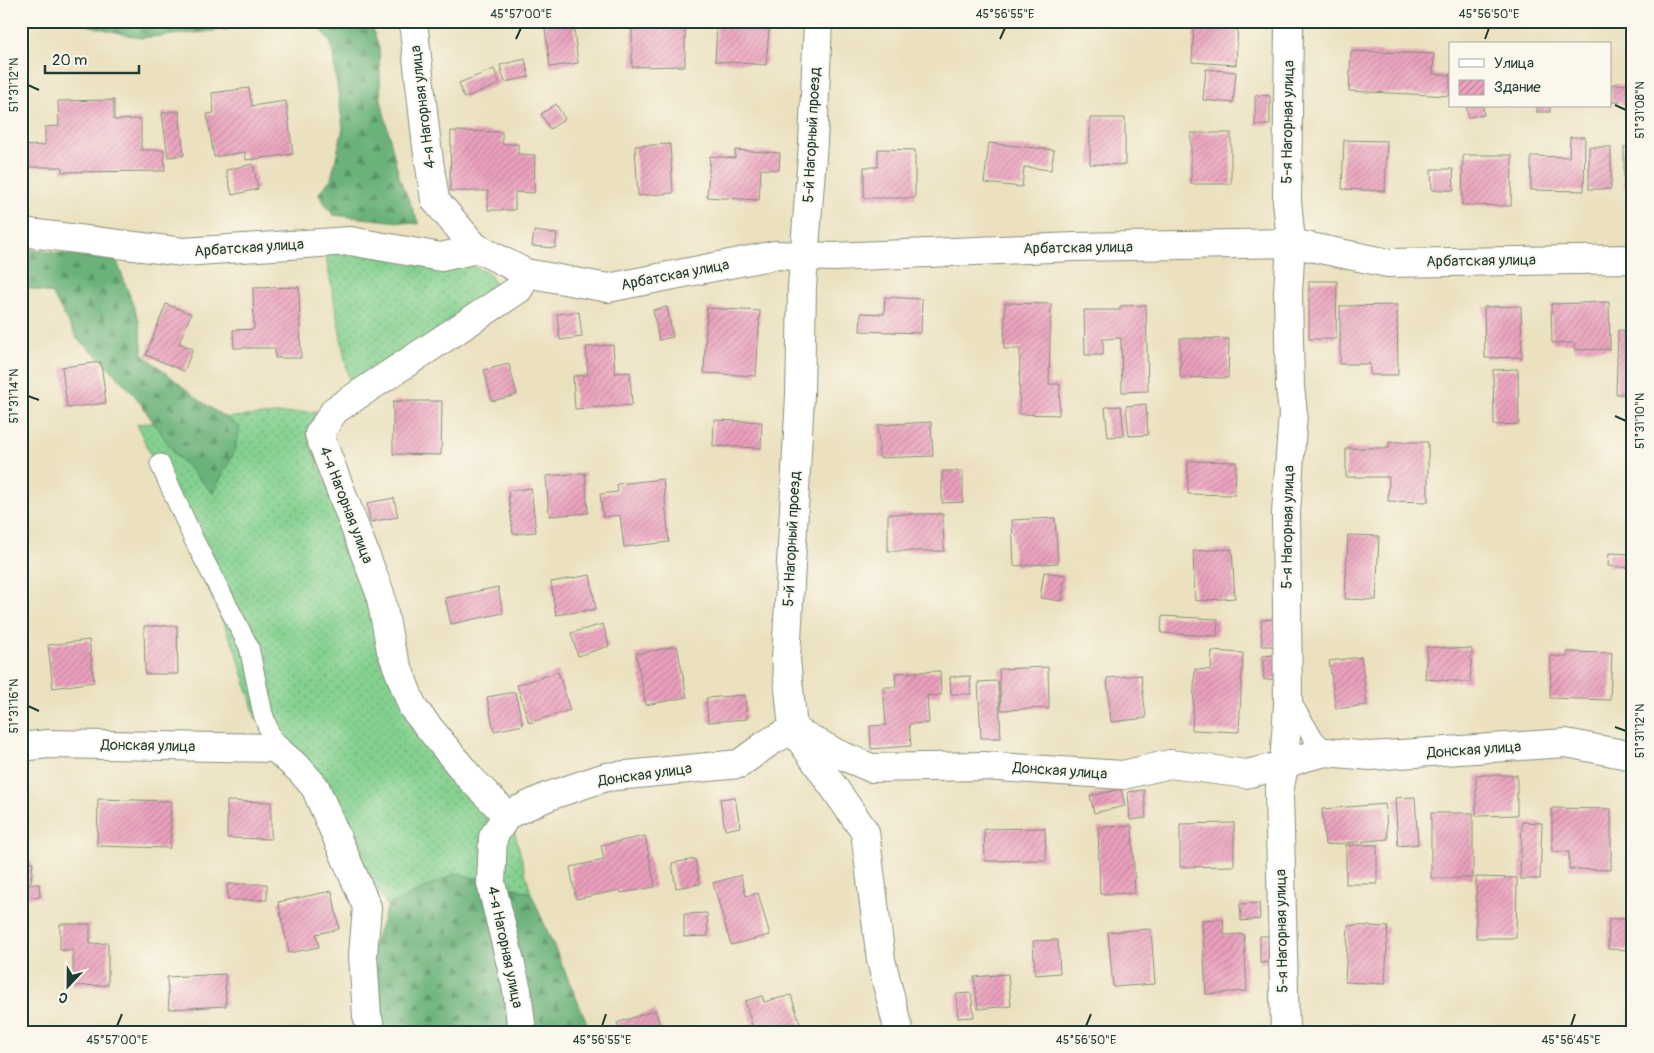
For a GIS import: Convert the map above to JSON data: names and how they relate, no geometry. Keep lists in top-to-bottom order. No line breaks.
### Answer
{"streets":{"street":["4-я Нагорная улица","5-я Нагорная улица","5-й Нагорный проезд","Арбатская улица","Донская улица"]},"crossings":[["4-я Нагорная улица","Арбатская улица"],["4-я Нагорная улица","Донская улица"],["5-я Нагорная улица","Арбатская улица"],["5-я Нагорная улица","Донская улица"],["5-й Нагорный проезд","Арбатская улица"],["5-й Нагорный проезд","Донская улица"]],"legend":["Улица","Здание"],"scale_bar":"20 m","north":"bottom","coordinates":["45°57'00\"E","45°56'55\"E","45°56'50\"E","51°31'12\"N","51°31'08\"N","51°31'14\"N","51°31'10\"N","51°31'16\"N","45°56'45\"E"]}
